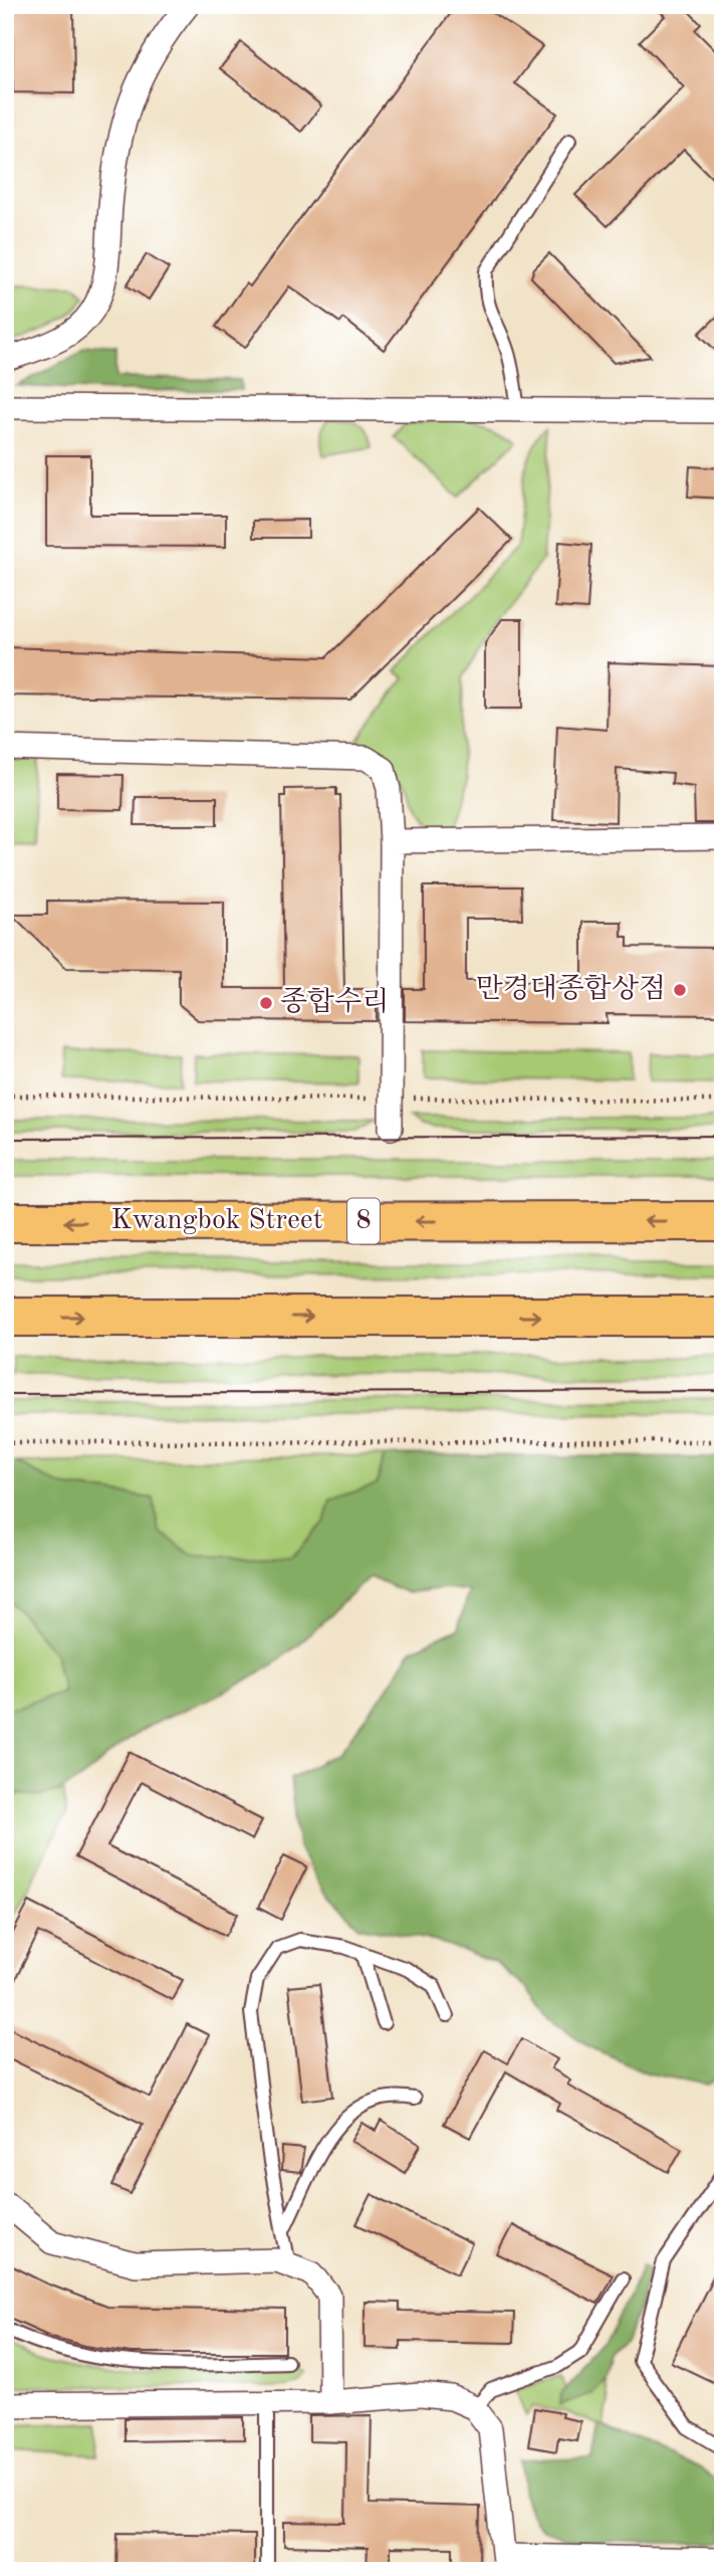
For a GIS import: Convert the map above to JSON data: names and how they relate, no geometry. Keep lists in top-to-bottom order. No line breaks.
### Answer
{"streets":{"highway":["Kwangbok Street","8"]},"places":["만경대종합상점","종합수리"]}
